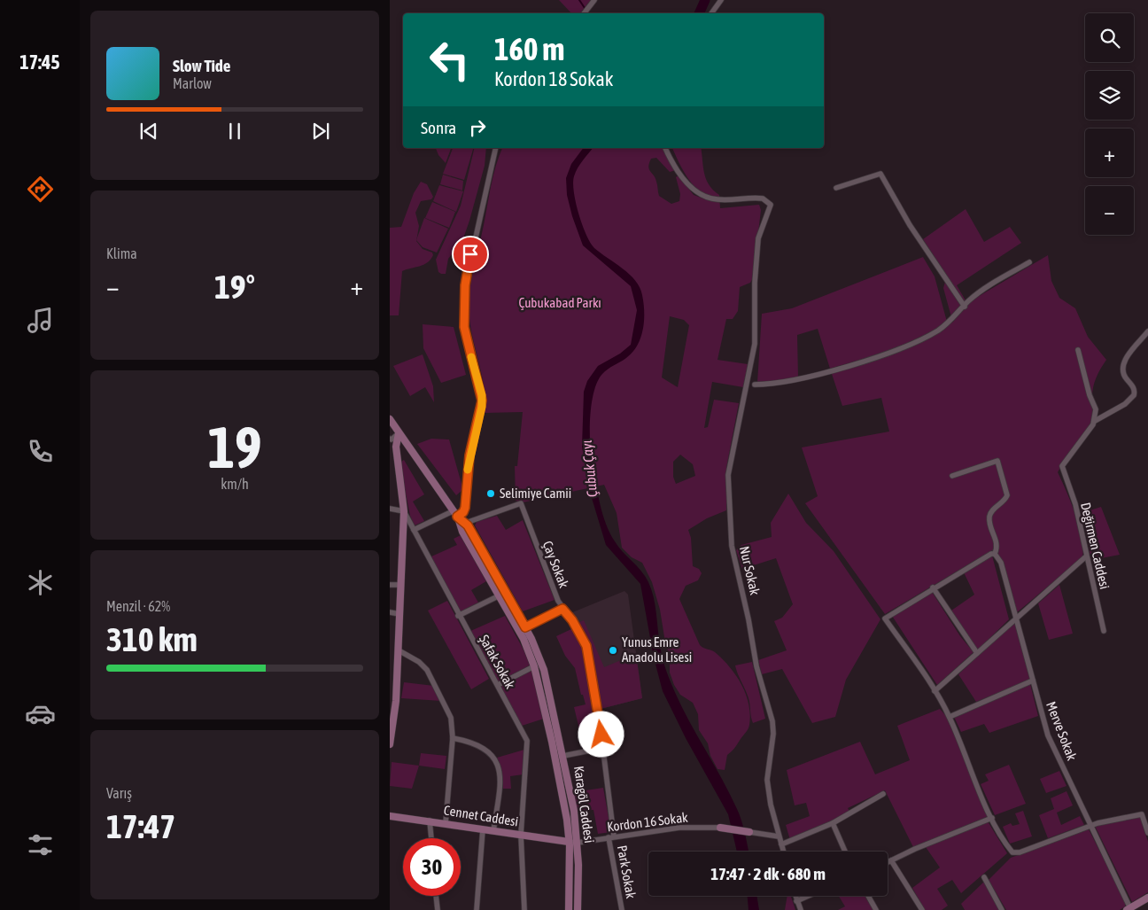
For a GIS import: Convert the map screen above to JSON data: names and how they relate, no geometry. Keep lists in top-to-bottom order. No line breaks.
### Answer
{"streets":{"main road":["Karagöl Caddesi","Cennet Caddesi"],"street":["Değirmen Caddesi","Çay Sokak","Nur Sokak","Şafak Sokak","Merve Sokak","Kordon 16 Sokak","Park Sokak"]},"crossings":[["Çay Sokak","Karagöl Caddesi"],["Çay Sokak","Kordon 16 Sokak"],["Çay Sokak","Park Sokak"],["Şafak Sokak","Cennet Caddesi"],["Karagöl Caddesi","Kordon 16 Sokak"],["Cennet Caddesi","Kordon 16 Sokak"],["Kordon 16 Sokak","Park Sokak"]],"water":["Çubuk Çayı"],"parks":["Çubukabad Parkı"],"places":["Selimiye Camii","Yunus Emre Anadolu Lisesi"],"page":{"tabs":"17:45","map_buttons":["+","−"],"turn":["160 m","Kordon 18 Sokak"],"song":["Slow Tide","Marlow"],"then":"Sonra","tile":["Klima",["19","km/h"],["Menzil · 62%","310 km"],["Varış","17:47"]],"heat":["−","19°","+"],"limit":"30","trip":"17:47 · 2 dk · 680 m"}}
